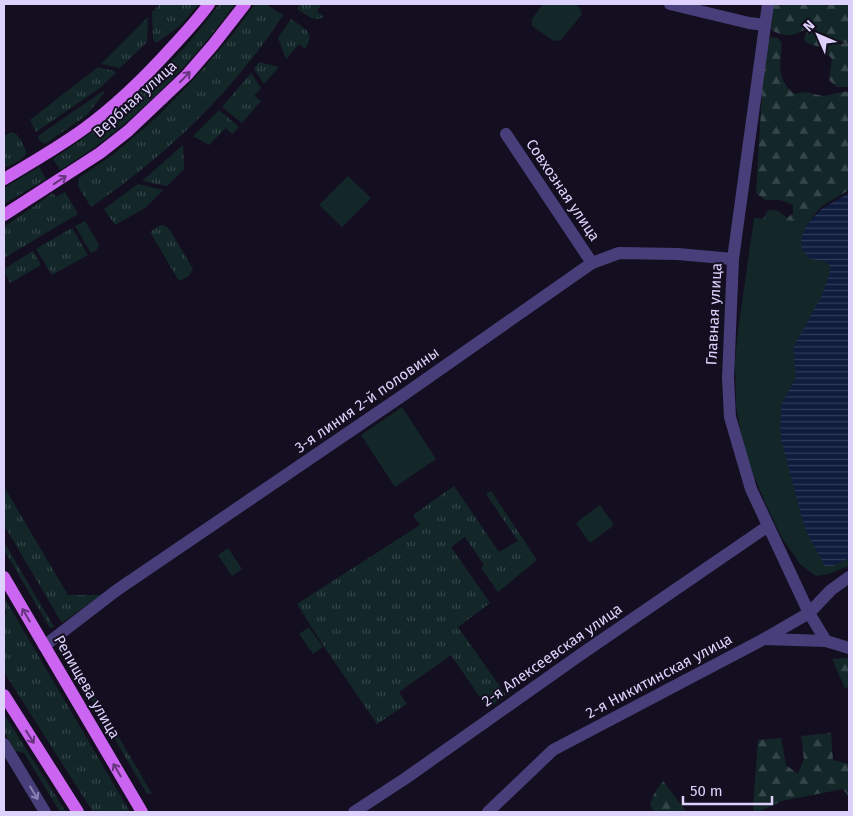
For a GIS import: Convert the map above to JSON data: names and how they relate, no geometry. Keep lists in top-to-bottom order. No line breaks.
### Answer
{"streets":{"main road":["Вербная улица","Репищева улица"],"street":["Совхозная улица","Главная улица","3-я линия 2-й половины","2-я Алексеевская улица","2-я Никитинская улица"]},"crossings":[["Совхозная улица","3-я линия 2-й половины"],["Главная улица","3-я линия 2-й половины"],["Главная улица","2-я Алексеевская улица"],["Главная улица","2-я Никитинская улица"],["3-я линия 2-й половины","Репищева улица"]],"scale_bar":"50 m","north":"top left"}
